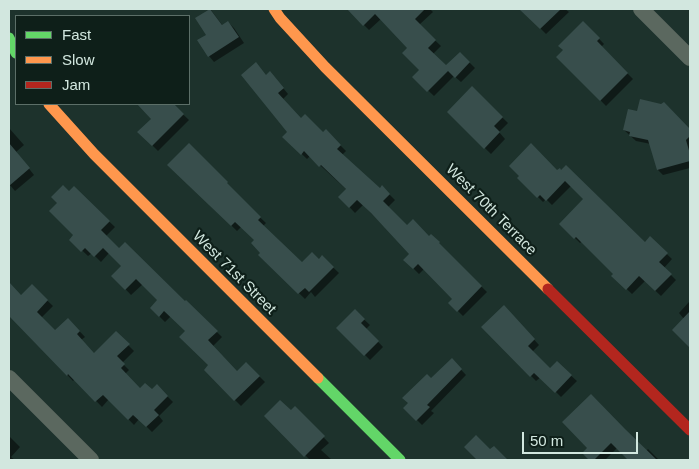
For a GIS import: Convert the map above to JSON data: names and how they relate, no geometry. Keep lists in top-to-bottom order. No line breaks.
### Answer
{"streets":{"street":["West 70th Terrace","West 71st Street"]},"legend":["Fast","Slow","Jam"],"scale_bar":"50 m"}
